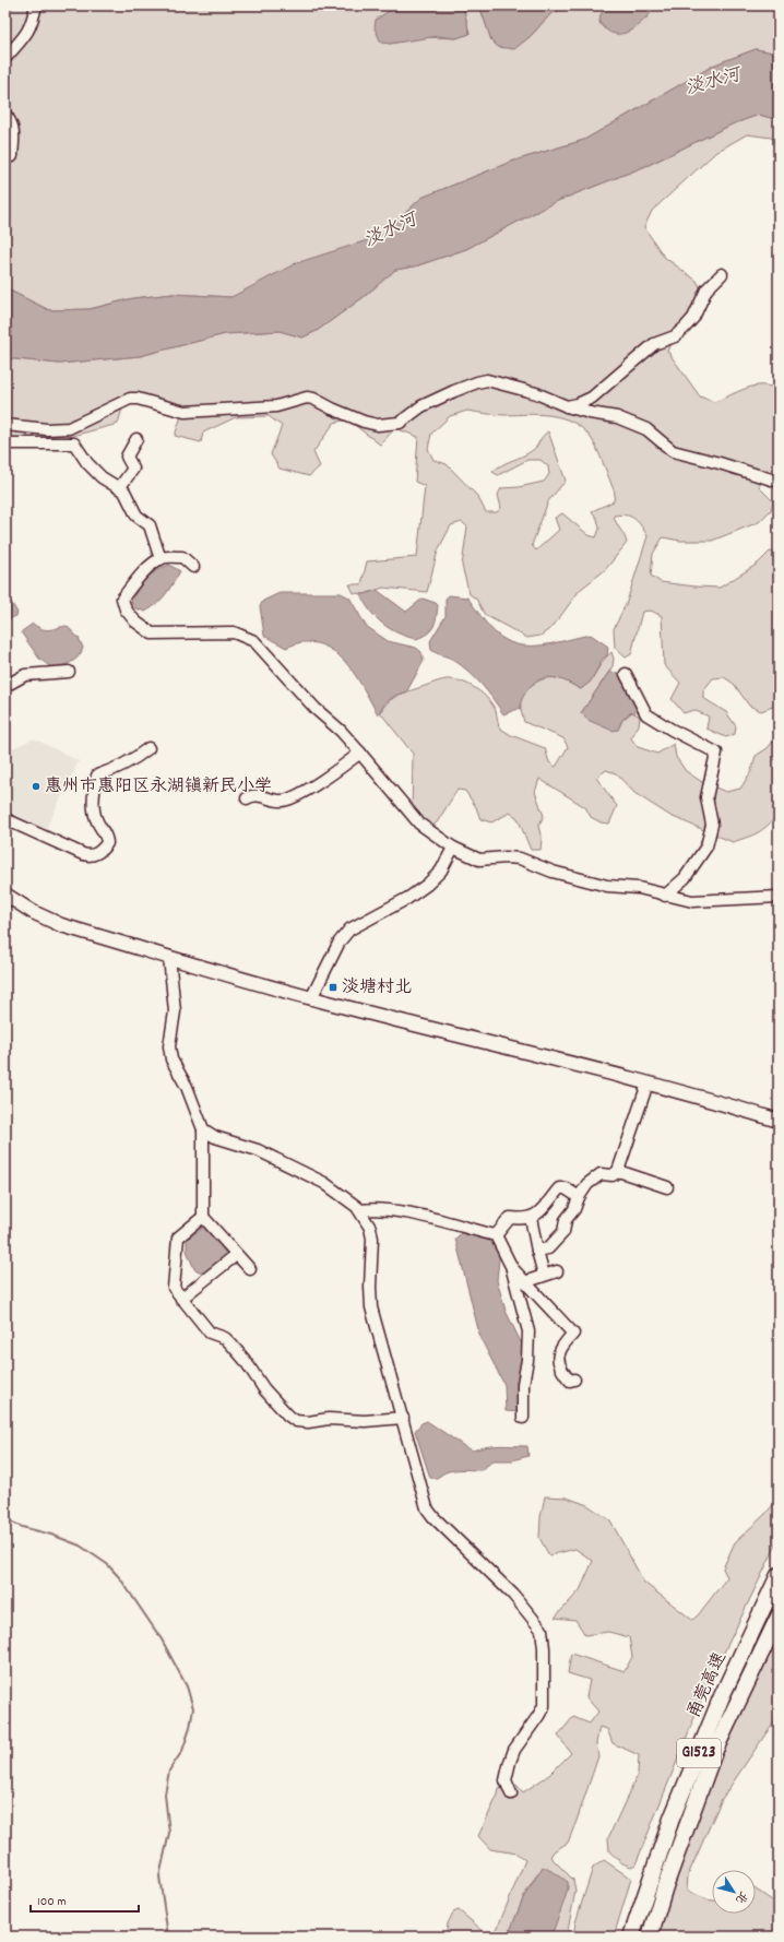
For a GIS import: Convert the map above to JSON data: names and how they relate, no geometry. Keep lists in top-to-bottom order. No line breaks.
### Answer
{"streets":{"highway":["甬莞高速","G1523"]},"water":["淡水河"],"places":{"other":["惠州市惠阳区永湖镇新民小学"],"transit":["淡塘村北"]},"scale_bar":"100 m","north":"bottom right"}
